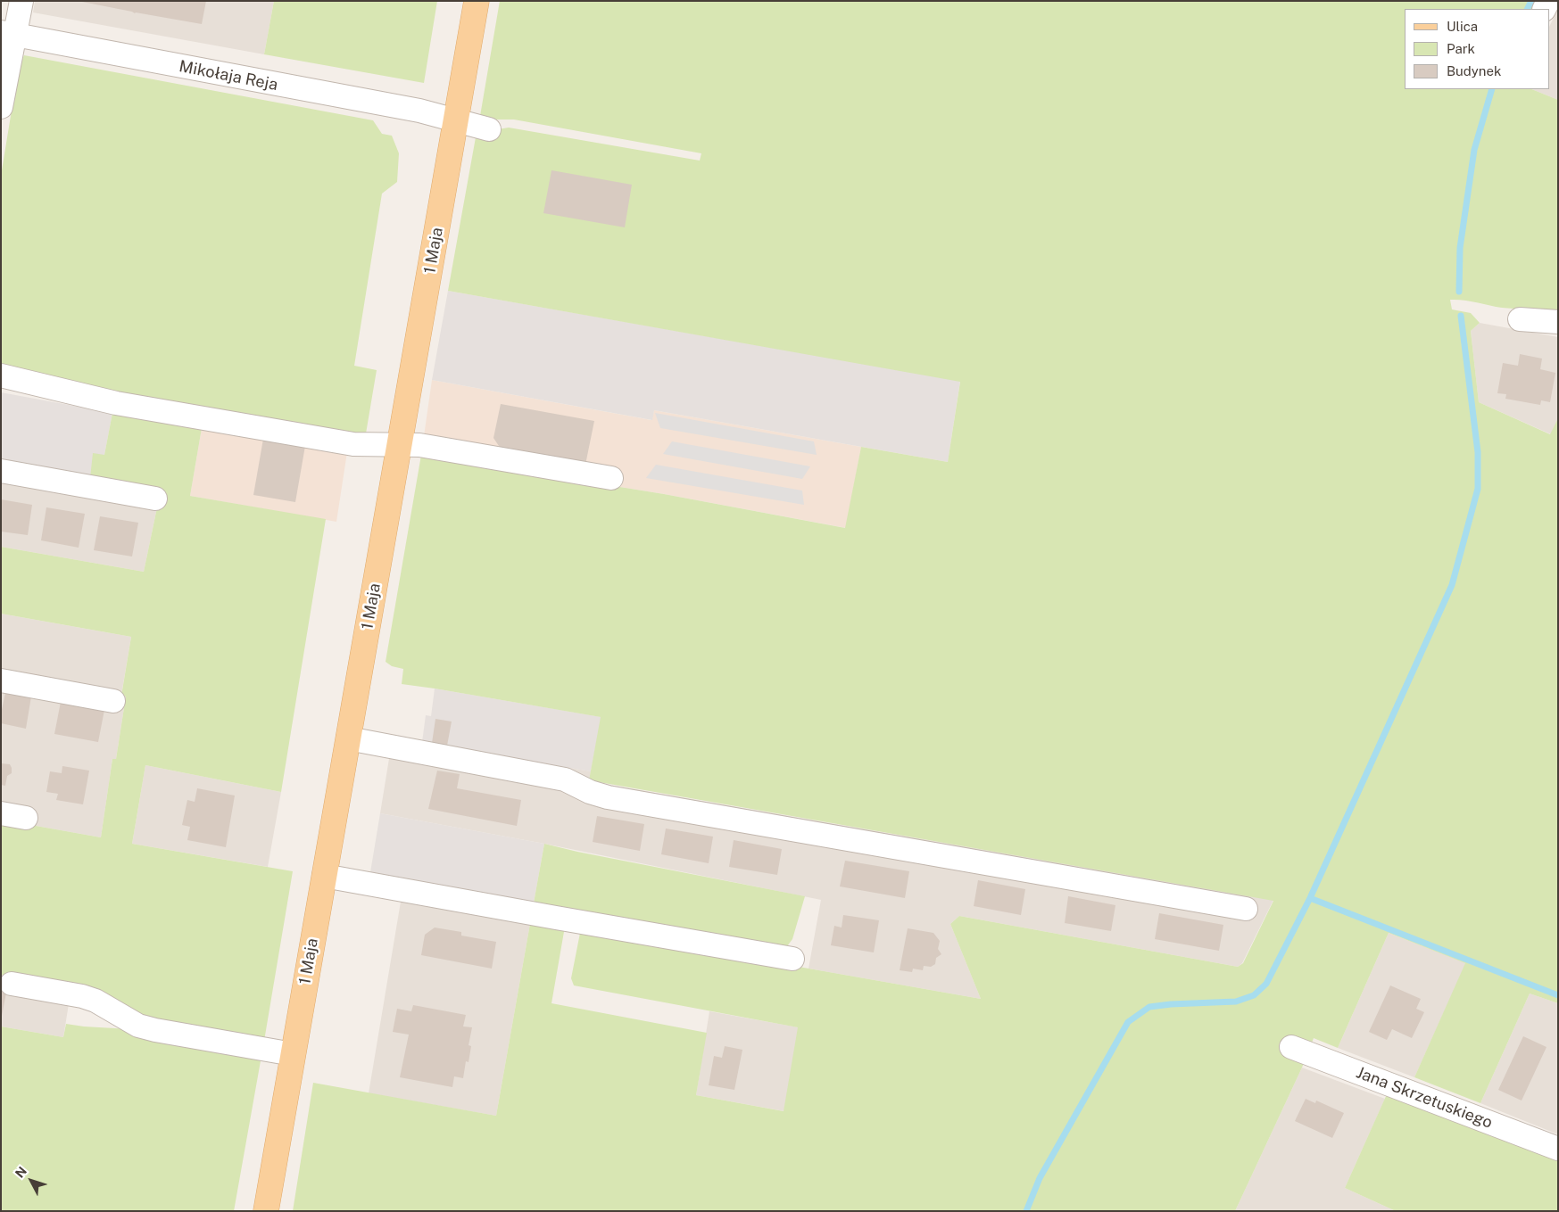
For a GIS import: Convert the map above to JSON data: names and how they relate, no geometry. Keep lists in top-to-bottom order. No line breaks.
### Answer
{"streets":{"main road":["1 Maja"],"street":["Mikołaja Reja","Jana Skrzetuskiego"]},"crossings":[["Mikołaja Reja","1 Maja"]],"legend":["Ulica","Park","Budynek"],"north":"top left"}
